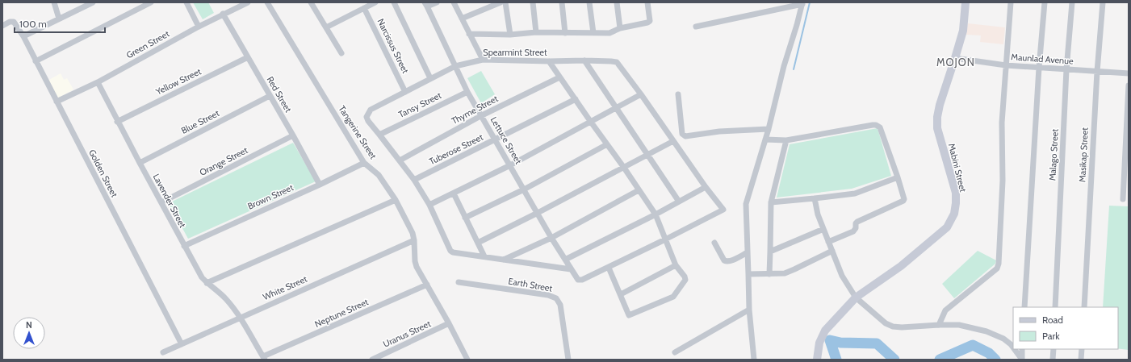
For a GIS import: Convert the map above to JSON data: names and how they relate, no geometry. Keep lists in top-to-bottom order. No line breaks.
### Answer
{"streets":{"main road":["Mabini Street"],"street":["Green Street","Narcissus Street","Spearmint Street","Maunlad Avenue","Yellow Street","Red Street","Tansy Street","Thyme Street","Blue Street","Tangerine Street","Lettuce Street","Tuberose Street","Malago Street","Masikap Street","Orange Street","Golden Street","Brown Street","Lavender Street","Earth Street","White Street","Neptune Street","Uranus Street"]},"crossings":[["Green Street","Red Street"],["Green Street","Golden Street"],["Green Street","Lavender Street"],["Narcissus Street","Spearmint Street"],["Spearmint Street","Tansy Street"],["Spearmint Street","Lettuce Street"],["Maunlad Avenue","Malago Street"],["Maunlad Avenue","Masikap Street"],["Maunlad Avenue","Mabini Street"],["Yellow Street","Red Street"],["Yellow Street","Lavender Street"],["Red Street","Blue Street"],["Red Street","Orange Street"],["Red Street","Brown Street"],["Tansy Street","Lettuce Street"],["Thyme Street","Lettuce Street"],["Blue Street","Lavender Street"],["Tangerine Street","Brown Street"],["Tangerine Street","White Street"],["Tangerine Street","Neptune Street"],["Tangerine Street","Uranus Street"],["Lettuce Street","Tuberose Street"],["Orange Street","Lavender Street"],["Golden Street","White Street"],["Brown Street","Lavender Street"],["Lavender Street","White Street"],["Lavender Street","Neptune Street"]],"districts":["MOJON"],"legend":["Road","Park"],"scale_bar":"100 m","north":"top"}
